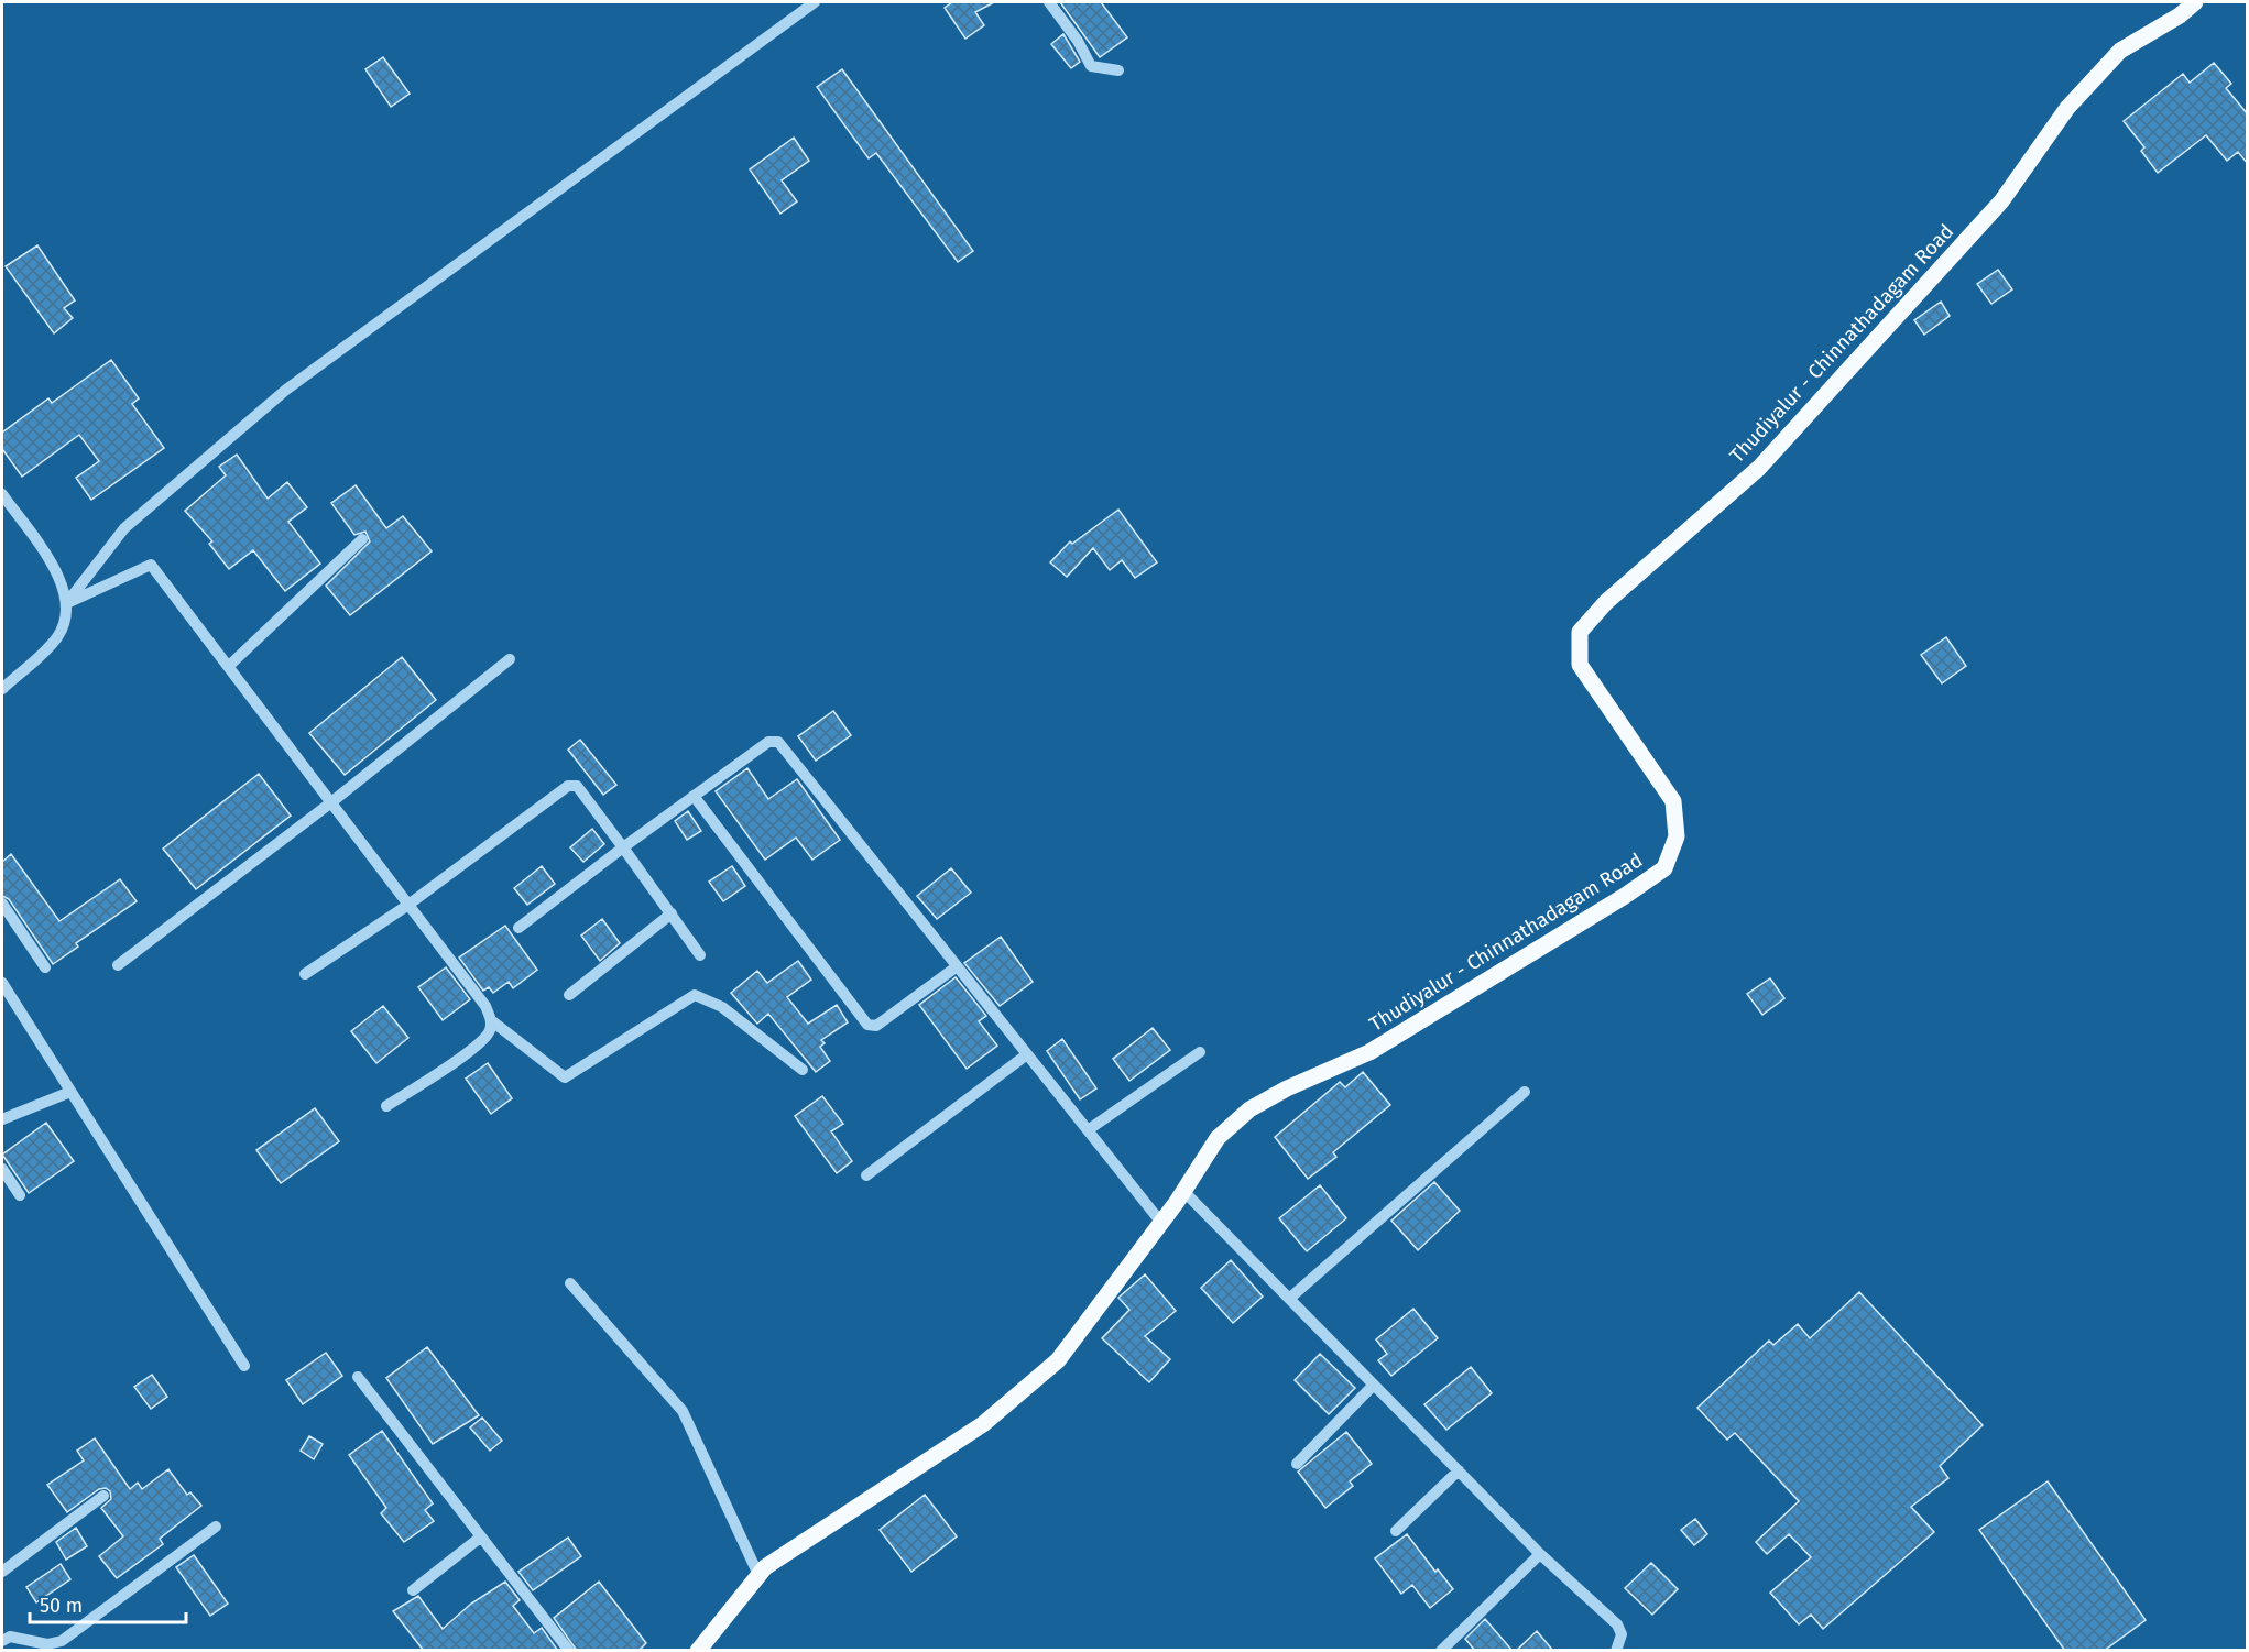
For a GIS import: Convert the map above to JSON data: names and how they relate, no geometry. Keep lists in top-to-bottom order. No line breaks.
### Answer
{"streets":{"main road":["Thudiyalur - Chinnathadagam Road"]},"scale_bar":"50 m"}
